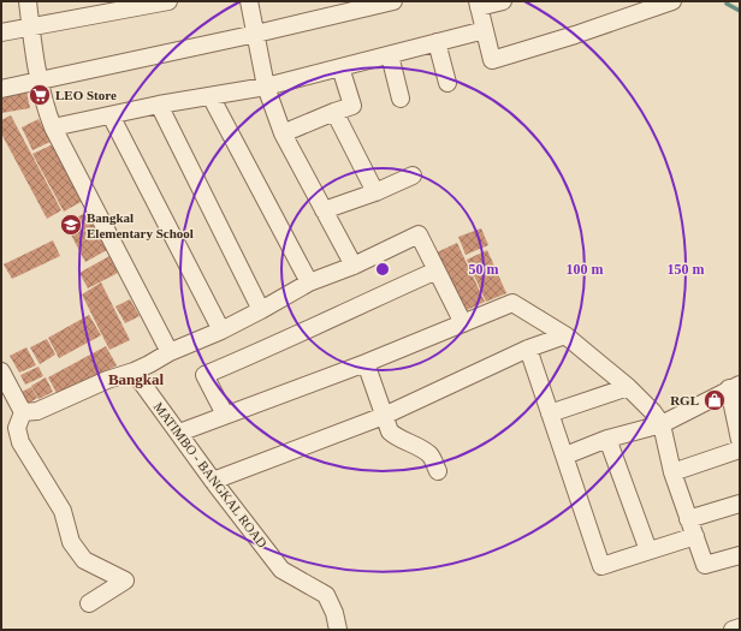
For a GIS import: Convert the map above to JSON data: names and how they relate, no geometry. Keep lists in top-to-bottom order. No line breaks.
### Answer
{"streets":{"street":["MATIMBO - BANGKAL ROAD"]},"districts":["Bangkal"],"places":{"supermarket":["LEO Store"],"school or university":["Bangkal Elementary School"],"shop":["RGL"]},"rings":["50 m","100 m","150 m"]}
